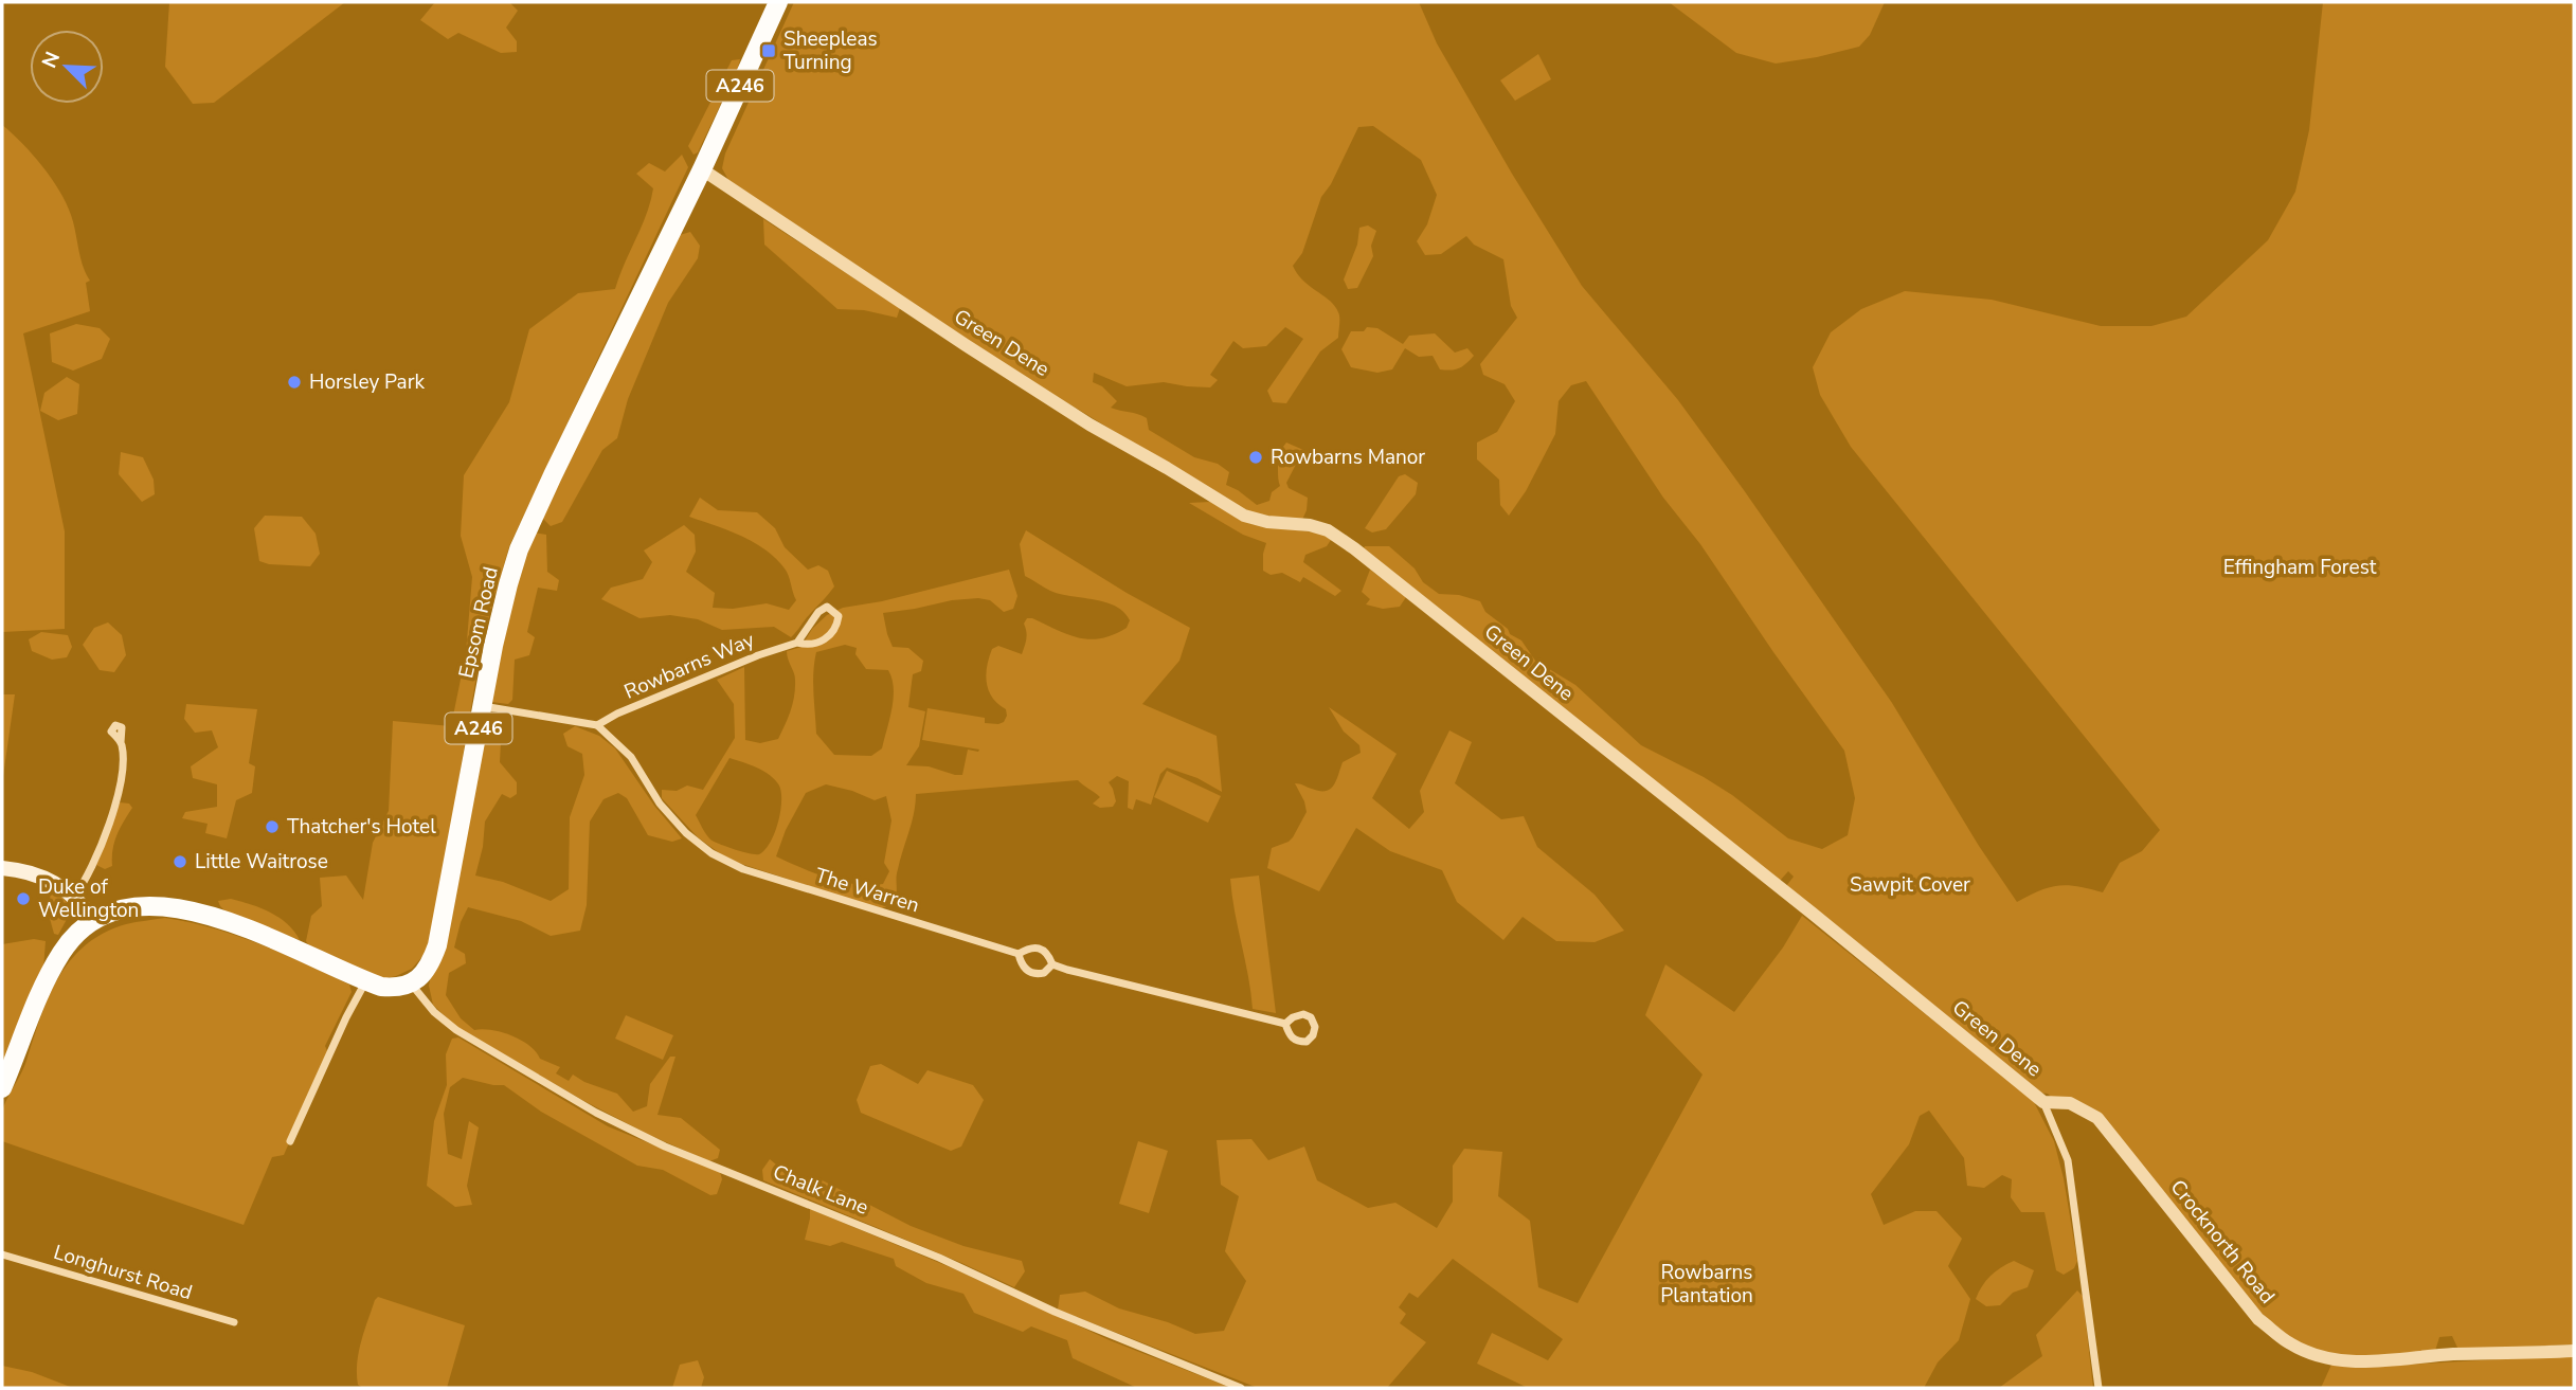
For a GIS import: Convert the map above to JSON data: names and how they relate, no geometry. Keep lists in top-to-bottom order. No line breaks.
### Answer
{"streets":{"main road":["A246","Epsom Road"],"street":["Green Dene","Rowbarns Way","The Warren","Chalk Lane","Crocknorth Road","Longhurst Road"]},"crossings":[["A246","Green Dene"],["A246","Epsom Road"],["Green Dene","Epsom Road"],["Green Dene","Crocknorth Road"],["Epsom Road","Chalk Lane"],["Rowbarns Way","The Warren"]],"parks":["Effingham Forest","Sawpit Cover","Rowbarns Plantation"],"places":{"transit":["Sheepleas Turning"],"other":["Horsley Park","Rowbarns Manor","Thatcher's Hotel","Little Waitrose","Duke of Wellington"]},"north":"top left"}
